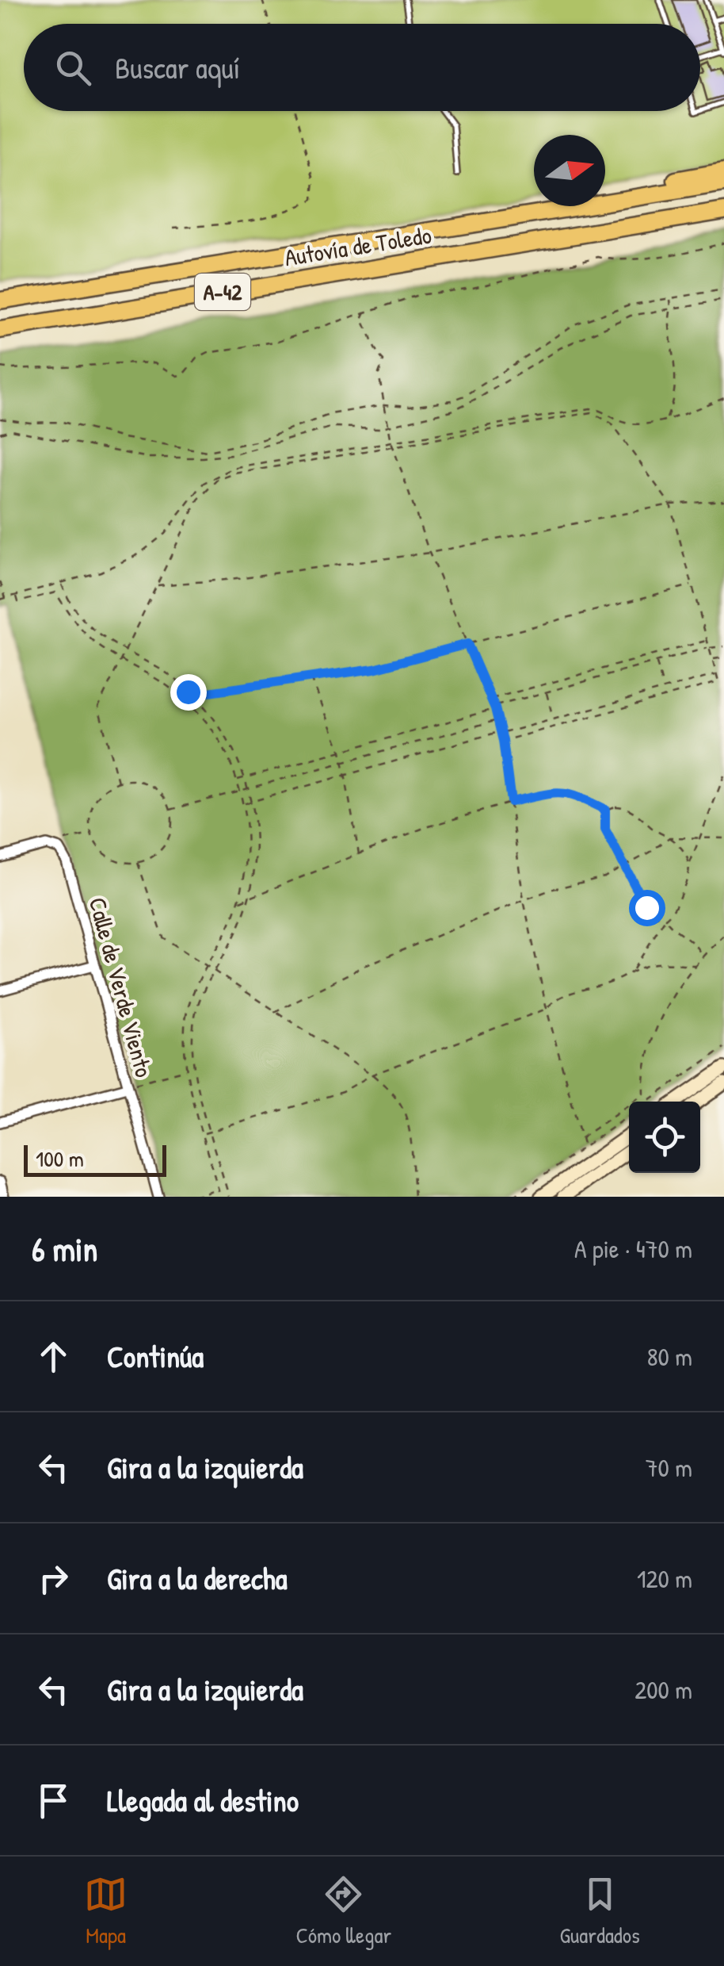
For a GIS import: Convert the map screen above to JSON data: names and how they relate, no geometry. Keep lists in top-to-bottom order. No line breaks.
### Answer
{"streets":{"highway":["Autovía de Toledo","A-42"],"street":["Calle de Verde Viento"]},"scale_bar":"100 m","north":"right","page":{"search":"Buscar aquí","scale":"100 m","heading":["6 min","A pie · 470 m"],"list":[["Continúa","80 m"],["Gira a la izquierda","70 m"],["Gira a la derecha","120 m"],["Gira a la izquierda","200 m"],"Llegada al destino"],"nav":["Mapa","Cómo llegar","Guardados"]}}
